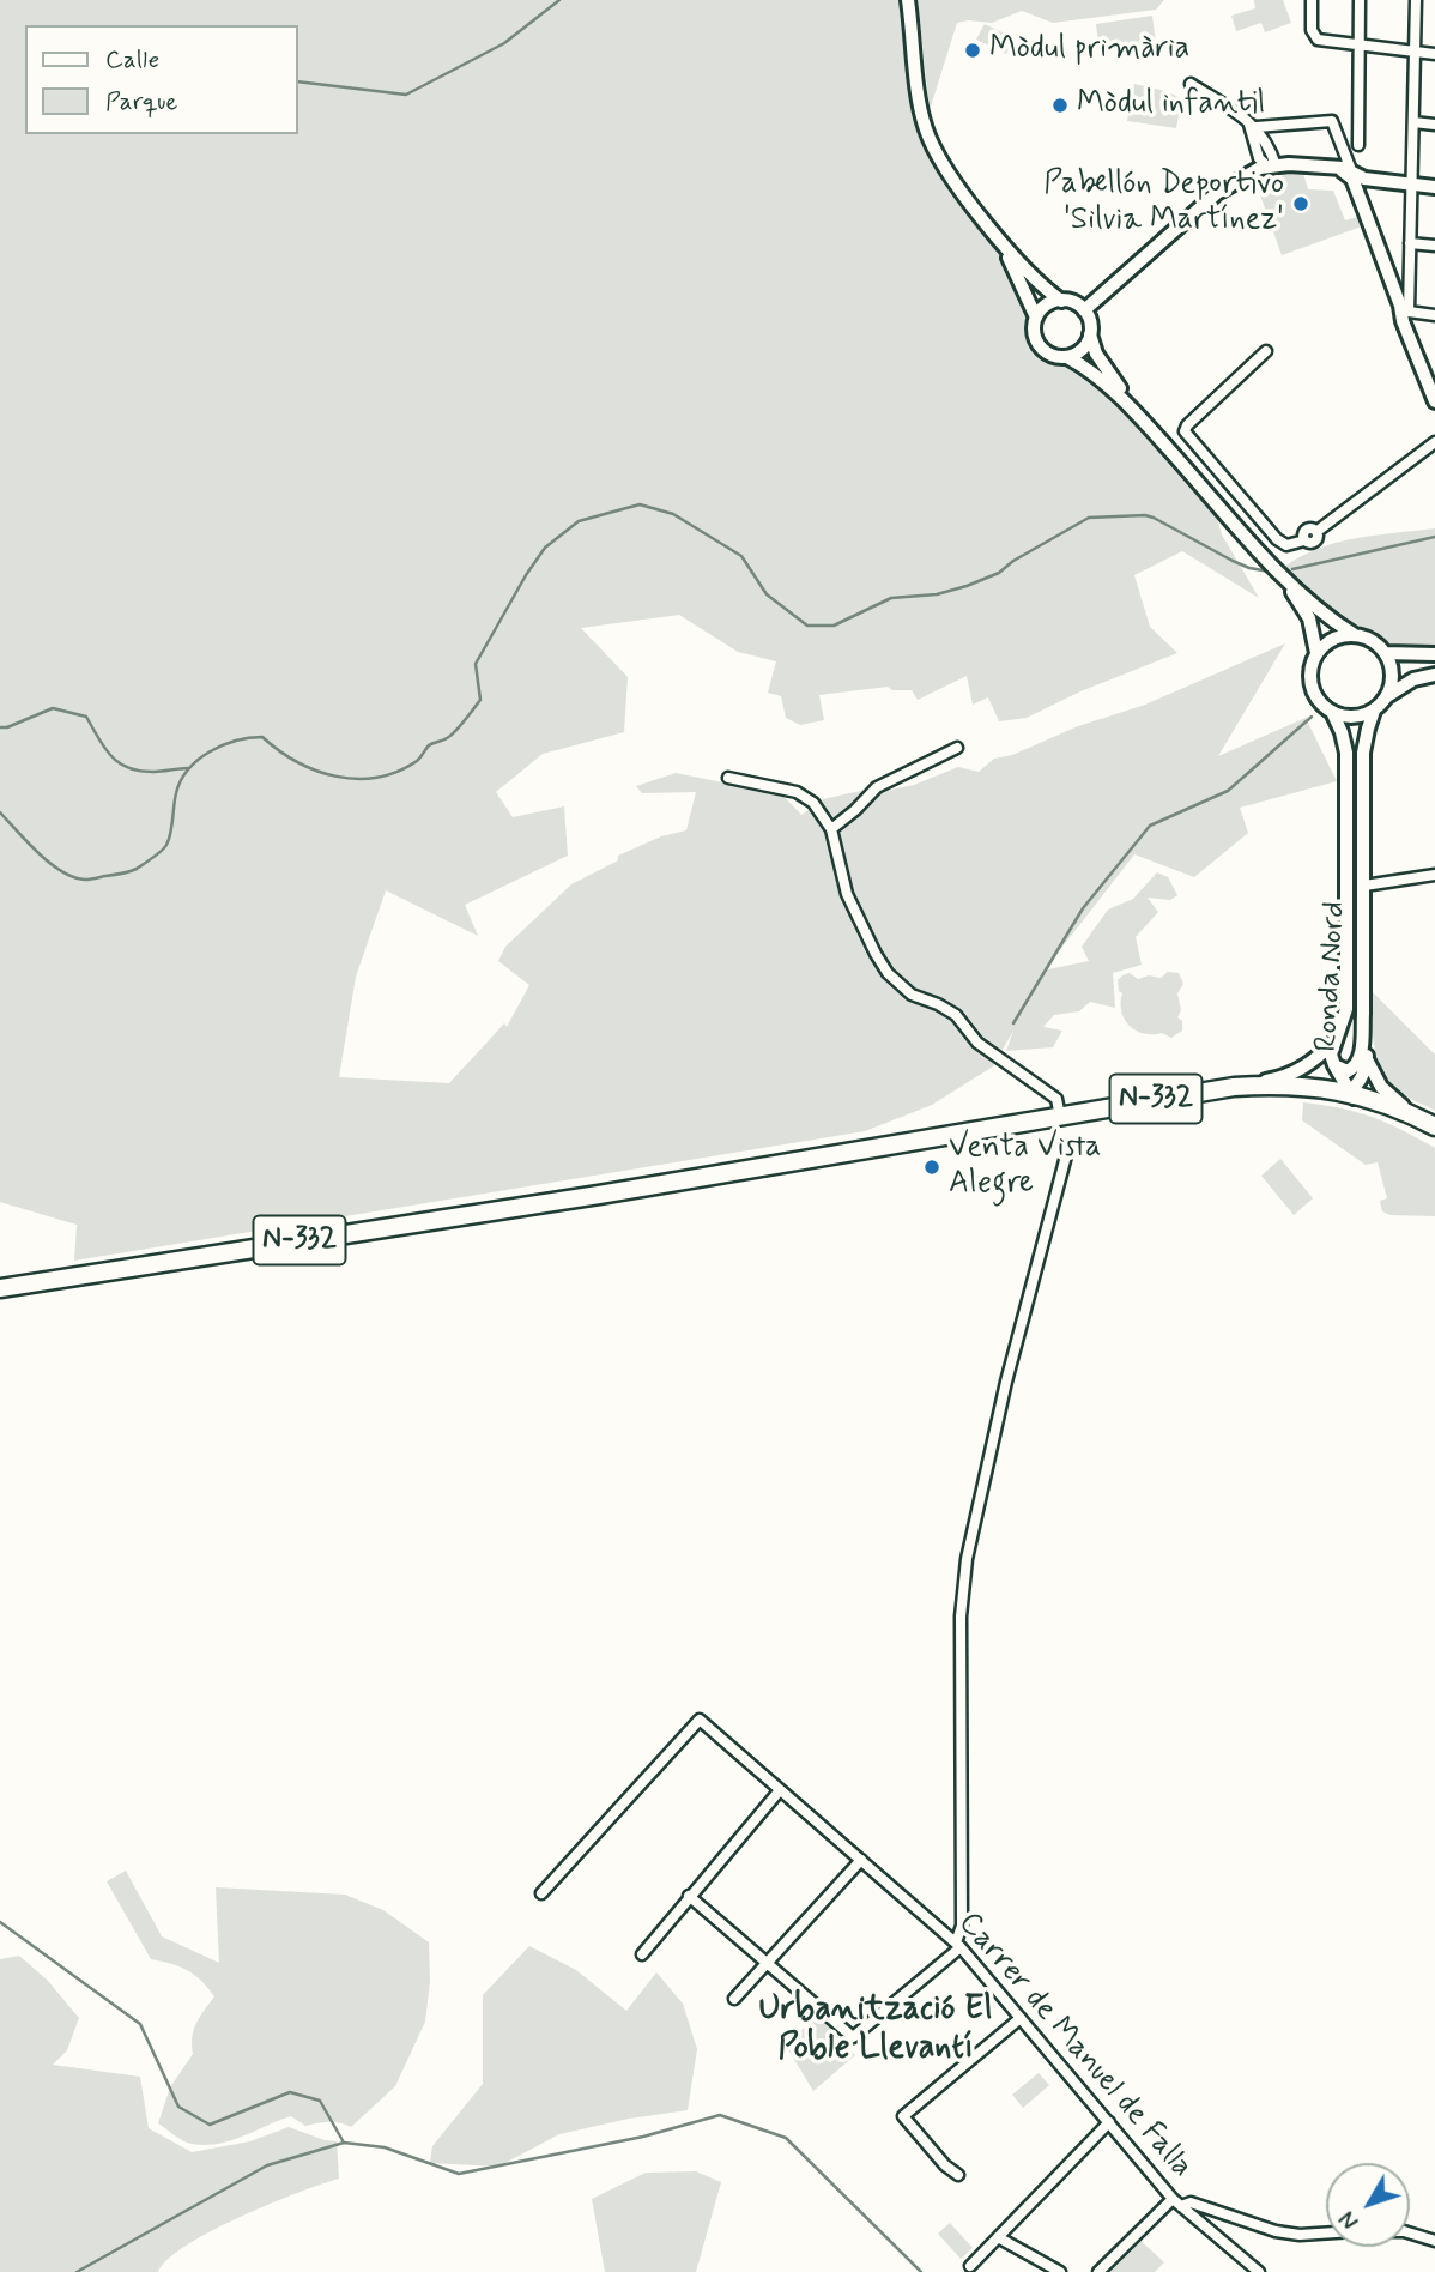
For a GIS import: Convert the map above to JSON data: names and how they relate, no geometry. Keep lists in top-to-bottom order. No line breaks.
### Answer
{"streets":{"highway":["N-332"],"main road":["Ronda Nord"],"street":["Carrer de Manuel de Falla"]},"districts":["Urbanització El Poble Llevantí"],"places":["Mòdul primària","Mòdul infantil","Pabellón Deportivo 'Silvia Martínez'","Venta Vista Alegre"],"legend":["Calle","Parque"],"north":"bottom left"}
